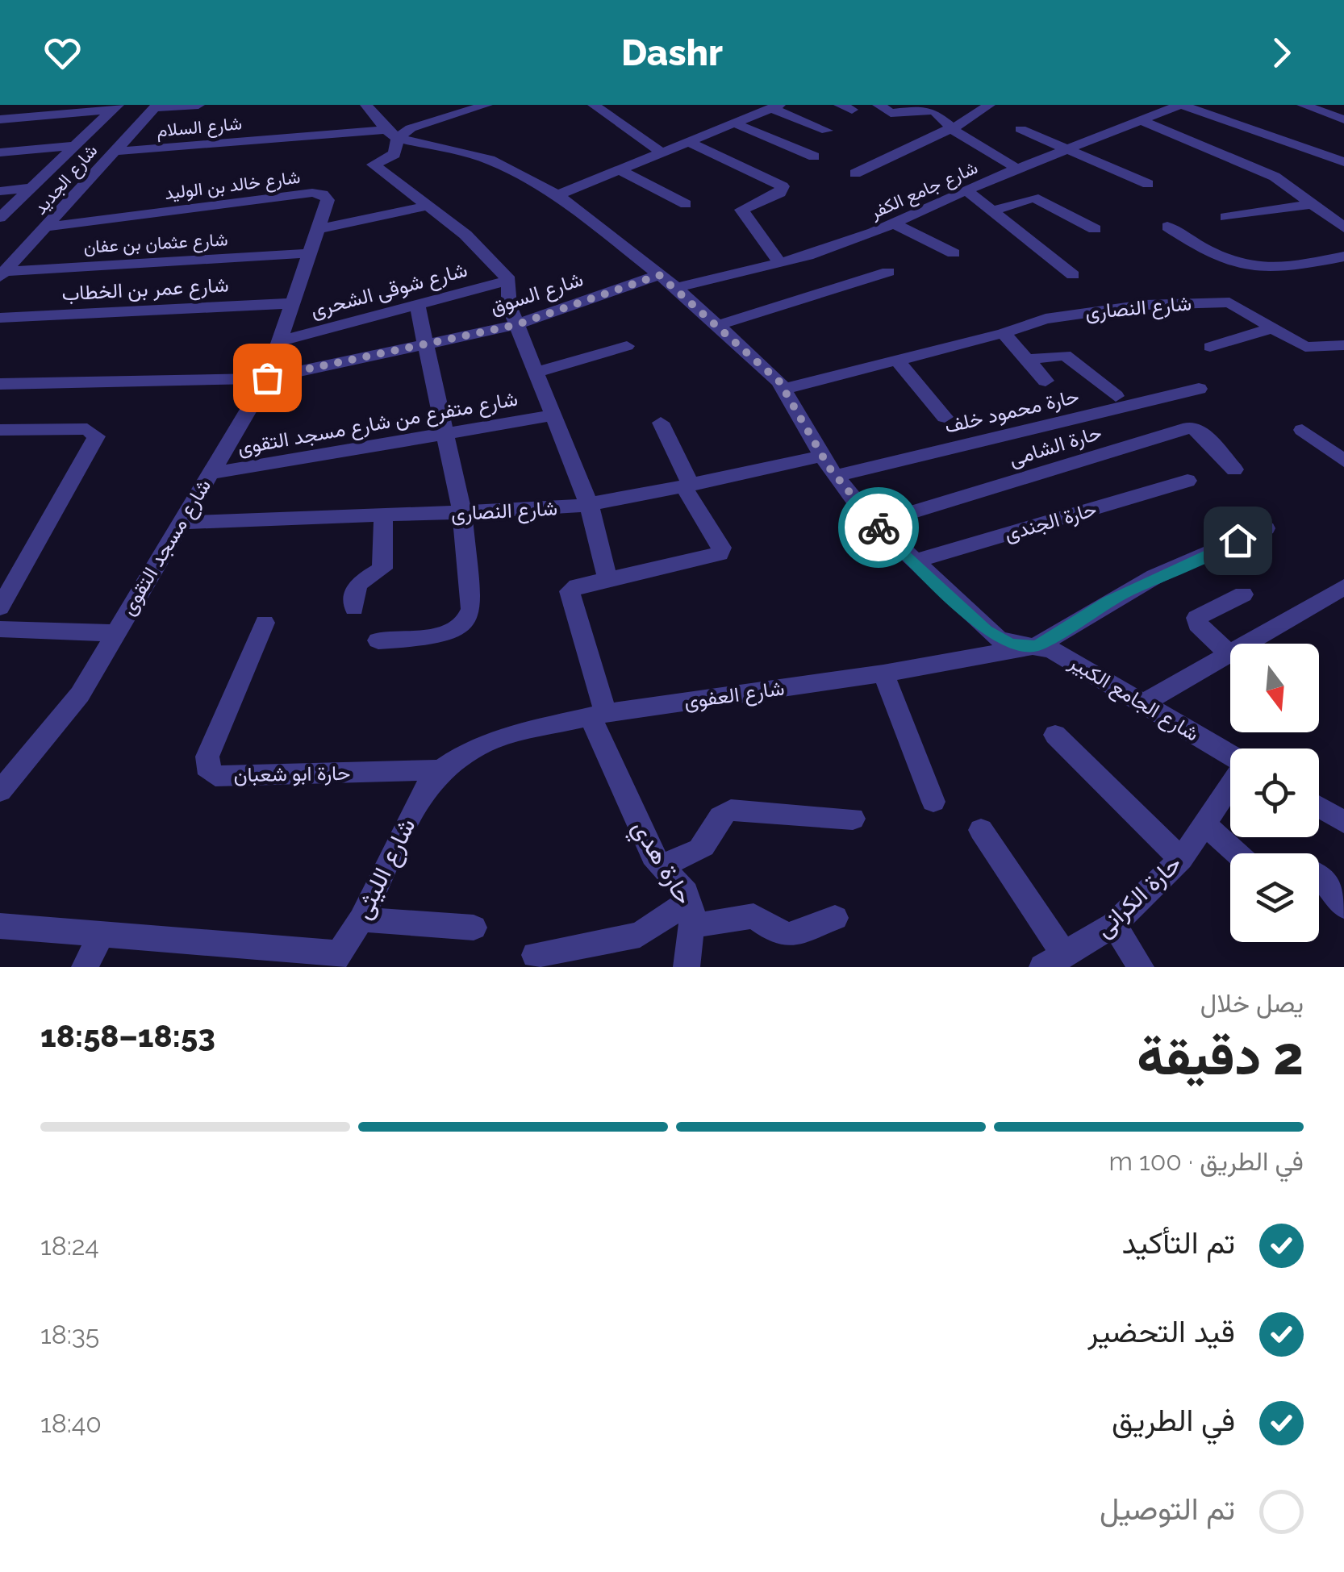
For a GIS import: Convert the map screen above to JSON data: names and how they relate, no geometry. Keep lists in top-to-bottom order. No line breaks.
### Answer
{"streets":{"street":["شارع السلام","شارع الجديد","شارع خالد بن الوليد","شارع جامع الكفر","شارع عثمان بن عفان","شارع عمر بن الخطاب","شارع شوقى الشحرى","شارع السوق","شارع النصارى","حارة محمود خلف","شارع متفرع من شارع مسجد التقوى","حارة الشامى","حارة الجندى","شارع مسجد التقوى","شارع العفوى","شارع الجامع الكبير","حارة ابو شعبان","حارة هدي","شارع الليثى","حارة الكرانى"]},"crossings":[["شارع السلام","شارع الجديد"],["شارع السلام","شارع الجامع الكبير"],["شارع الجديد","شارع خالد بن الوليد"],["شارع الجديد","شارع عثمان بن عفان"],["شارع خالد بن الوليد","شارع عثمان بن عفان"],["شارع خالد بن الوليد","شارع عمر بن الخطاب"],["شارع خالد بن الوليد","شارع شوقى الشحرى"],["شارع خالد بن الوليد","شارع مسجد التقوى"],["شارع جامع الكفر","شارع الجامع الكبير"],["شارع السوق","شارع الجامع الكبير"],["شارع النصارى","شارع مسجد التقوى"],["شارع النصارى","شارع الجامع الكبير"],["حارة محمود خلف","شارع الجامع الكبير"],["شارع متفرع من شارع مسجد التقوى","شارع مسجد التقوى"],["حارة الشامى","شارع الجامع الكبير"],["حارة الجندى","شارع الجامع الكبير"],["شارع العفوى","شارع الجامع الكبير"],["شارع العفوى","حارة ابو شعبان"],["شارع العفوى","حارة هدي"],["شارع العفوى","شارع الليثى"],["حارة ابو شعبان","شارع الليثى"]],"north":"bottom","page":{"header":"Dashr","heading":["2 دقيقة","يصل خلال","18:53–18:58"],"bar":"في الطريق · 100 m","list":[["تم التأكيد","18:24"],["قيد التحضير","18:35"],["في الطريق","18:40"],"تم التوصيل"]}}
